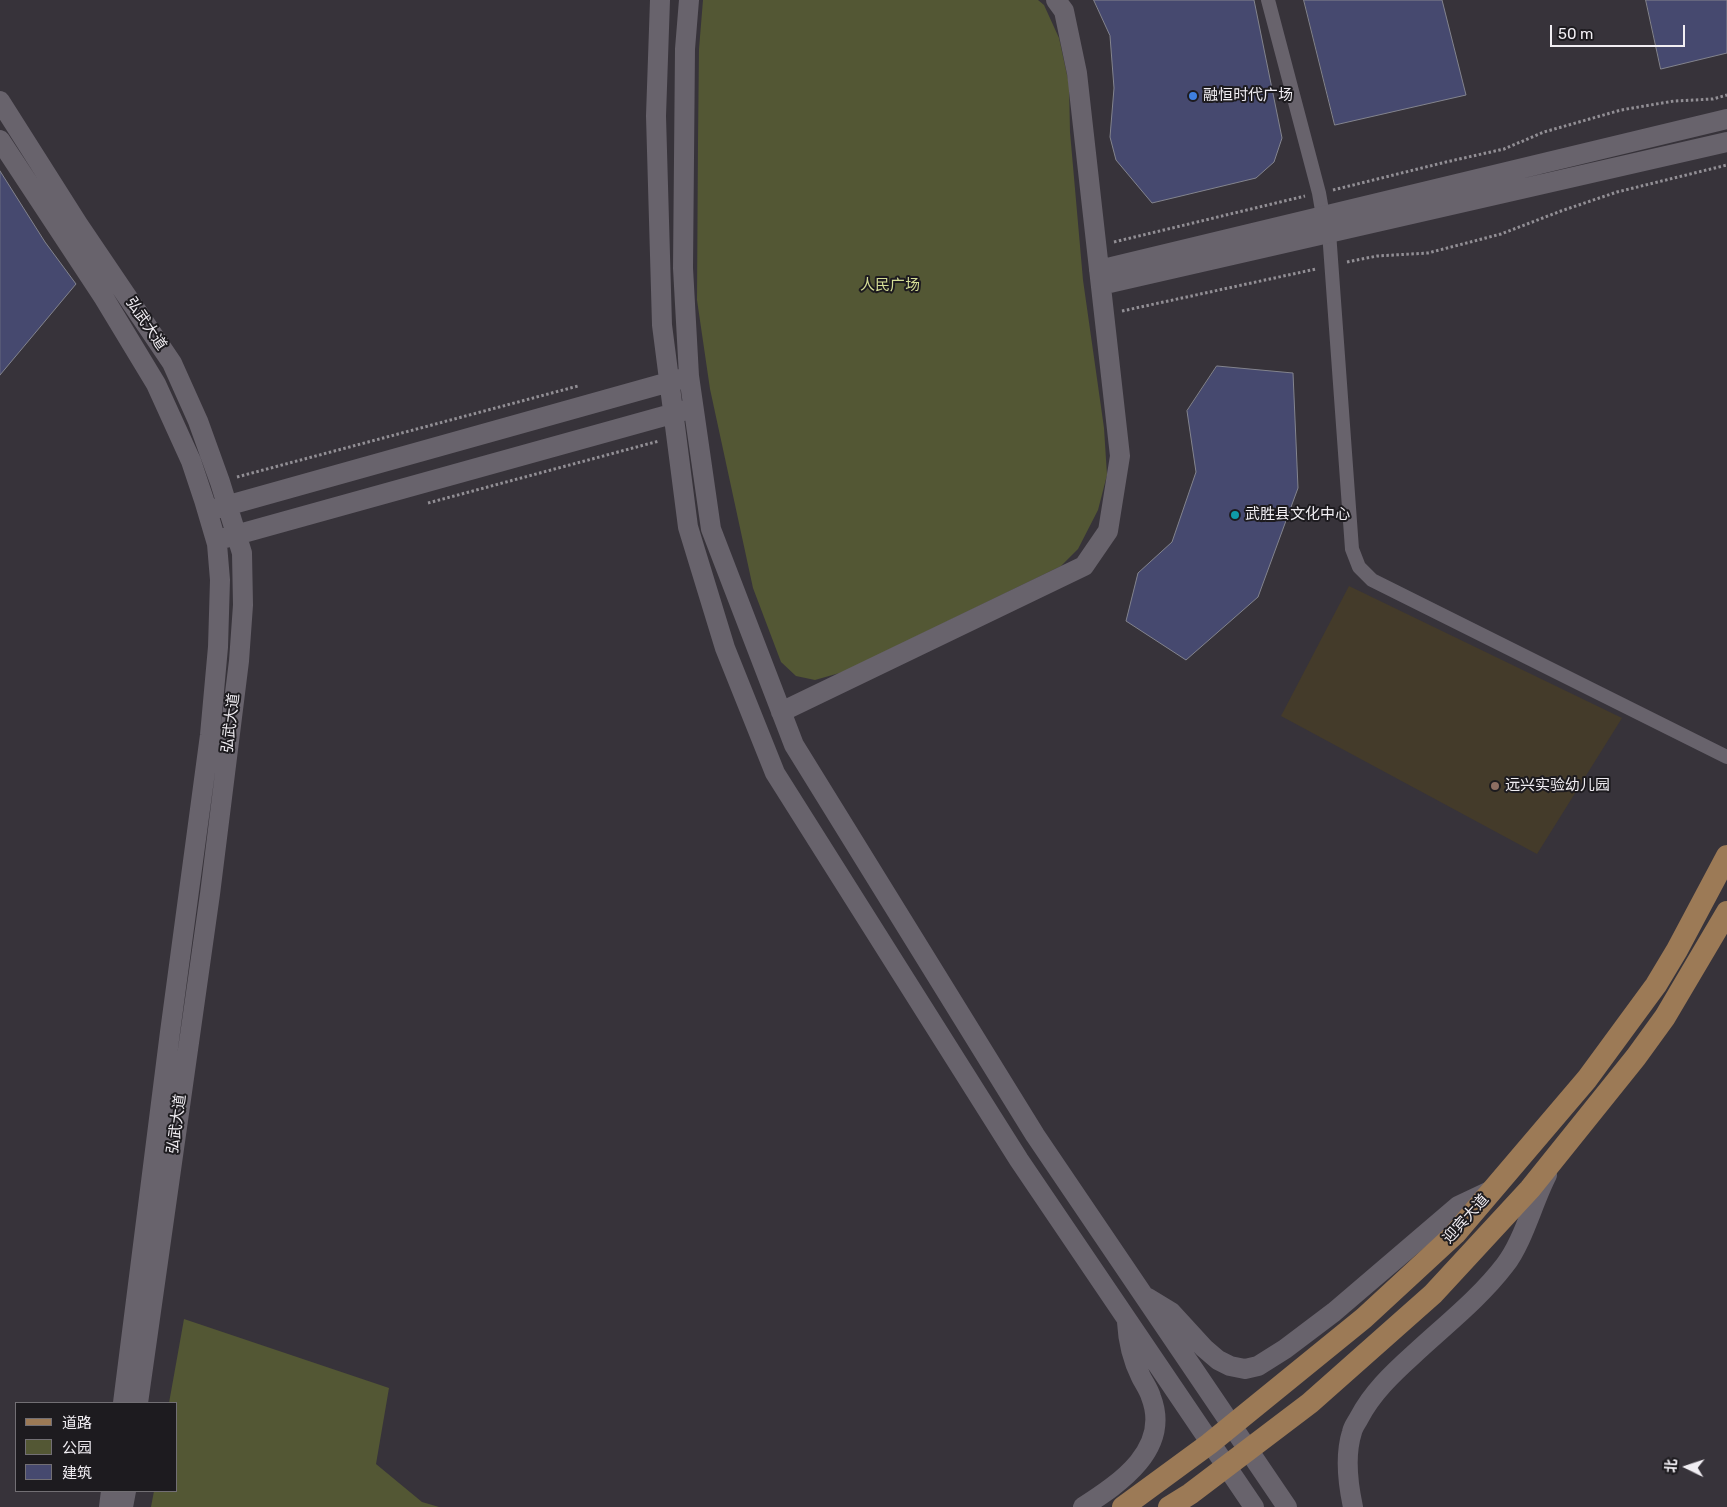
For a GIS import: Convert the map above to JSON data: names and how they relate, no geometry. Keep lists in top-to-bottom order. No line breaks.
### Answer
{"streets":{"main road":["弘武大道","迎宾大道"]},"parks":["人民广场"],"places":["融恒时代广场","武胜县文化中心","远兴实验幼儿园"],"legend":["道路","公园","建筑"],"scale_bar":"50 m","north":"left"}
